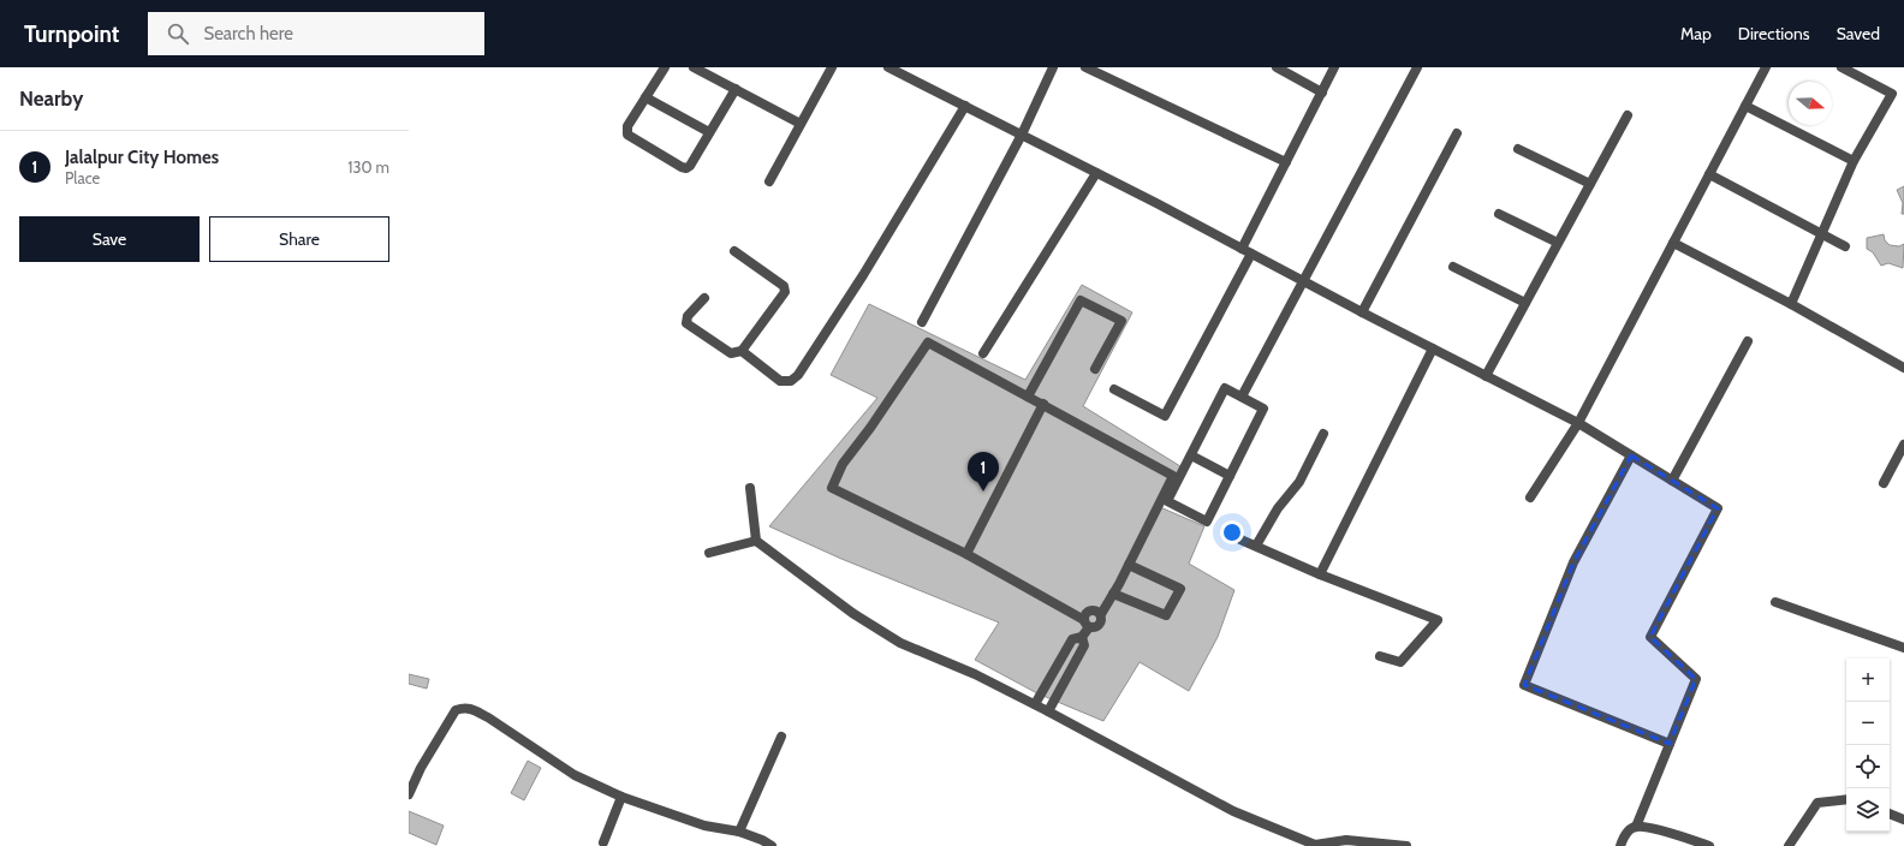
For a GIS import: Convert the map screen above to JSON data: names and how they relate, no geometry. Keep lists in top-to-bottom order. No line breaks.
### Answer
{"north":"right","page":{"header":"Turnpoint","search":"Search here","nav":["Map","Directions","Saved"],"heading":"Nearby","list":[{"mark":"1","name":"Jalalpur City Homes","note":"Place","value":"130 m"}],"buttons":["Save","Share"],"pins":"1","map_buttons":["+","−"]}}
